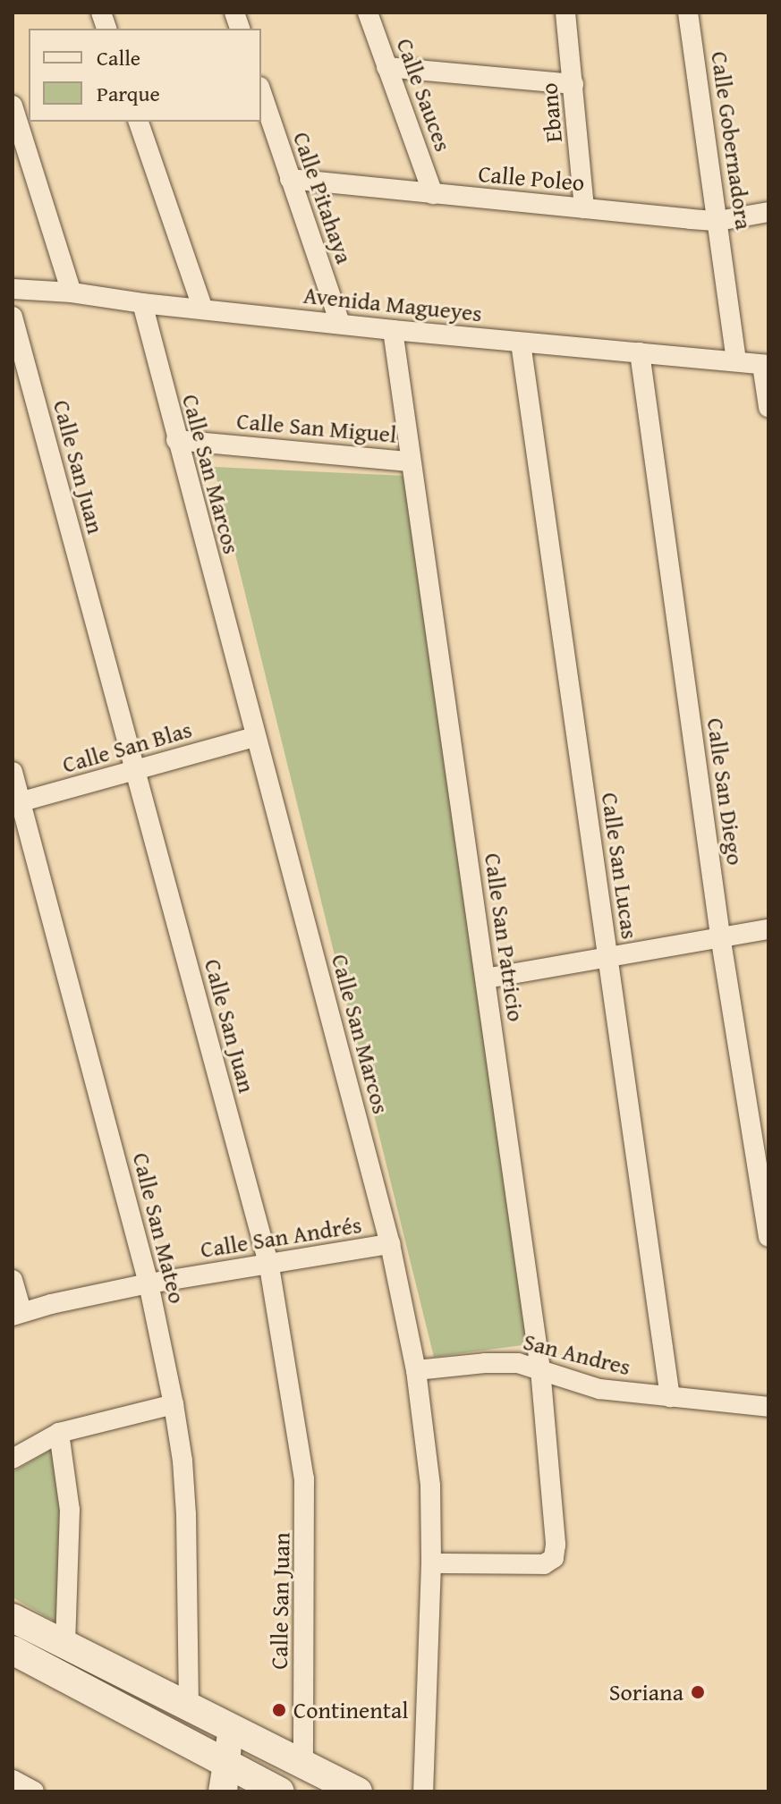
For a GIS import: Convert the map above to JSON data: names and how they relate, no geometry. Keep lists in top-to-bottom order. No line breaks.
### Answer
{"streets":{"street":["Calle Sauces","Ebano","Calle Gobernadora","Calle Poleo","Calle Pitahaya","Avenida Magueyes","Calle San Miguel","Calle San Juan","Calle San Marcos","Calle San Blas","Calle San Diego","Calle San Lucas","Calle San Patricio","Calle San Mateo","Calle San Andrés","San Andres"]},"crossings":[["Calle Sauces","Calle Poleo"],["Ebano","Calle Poleo"],["Calle Gobernadora","Calle Poleo"],["Calle Gobernadora","Avenida Magueyes"],["Calle Poleo","Calle Pitahaya"],["Calle Pitahaya","Avenida Magueyes"],["Avenida Magueyes","Calle San Marcos"],["Avenida Magueyes","Calle San Diego"],["Avenida Magueyes","Calle San Lucas"],["Avenida Magueyes","Calle San Patricio"],["Calle San Miguel","Calle San Marcos"],["Calle San Miguel","Calle San Patricio"],["Calle San Juan","Calle San Blas"],["Calle San Juan","Calle San Andrés"],["Calle San Marcos","Calle San Blas"],["Calle San Marcos","Calle San Patricio"],["Calle San Marcos","Calle San Andrés"],["Calle San Marcos","San Andres"],["Calle San Blas","Calle San Mateo"],["Calle San Lucas","San Andres"],["Calle San Patricio","San Andres"],["Calle San Mateo","Calle San Andrés"]],"places":["Soriana","Continental"],"legend":["Calle","Parque"]}
